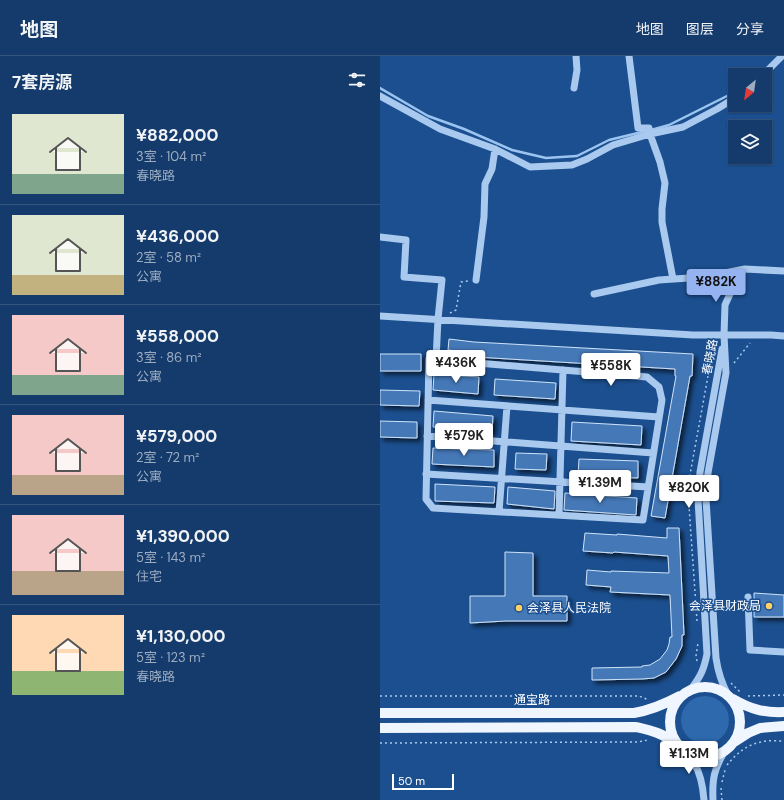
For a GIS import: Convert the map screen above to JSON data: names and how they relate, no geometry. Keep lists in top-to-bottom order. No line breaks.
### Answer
{"streets":{"main road":["通宝路"],"street":["春晓路"]},"crossings":[["春晓路","通宝路"]],"places":["会泽县财政局","会泽县人民法院"],"scale_bar":"50 m","north":"bottom left","page":{"header":"地图","nav":["地图","图层","分享"],"heading":"7套房源","list":[{"name":"¥882,000","note":"3室 · 104 m² · 春晓路"},{"name":"¥436,000","note":"2室 · 58 m² · 公寓"},{"name":"¥558,000","note":"3室 · 86 m² · 公寓"},{"name":"¥579,000","note":"2室 · 72 m² · 公寓"},{"name":"¥1,390,000","note":"5室 · 143 m² · 住宅"},{"name":"¥1,130,000","note":"5室 · 123 m² · 春晓路"}],"price":["¥882K","¥436K","¥558K","¥579K","¥1.39M","¥820K","¥1.13M"],"scale":"50 m"}}
